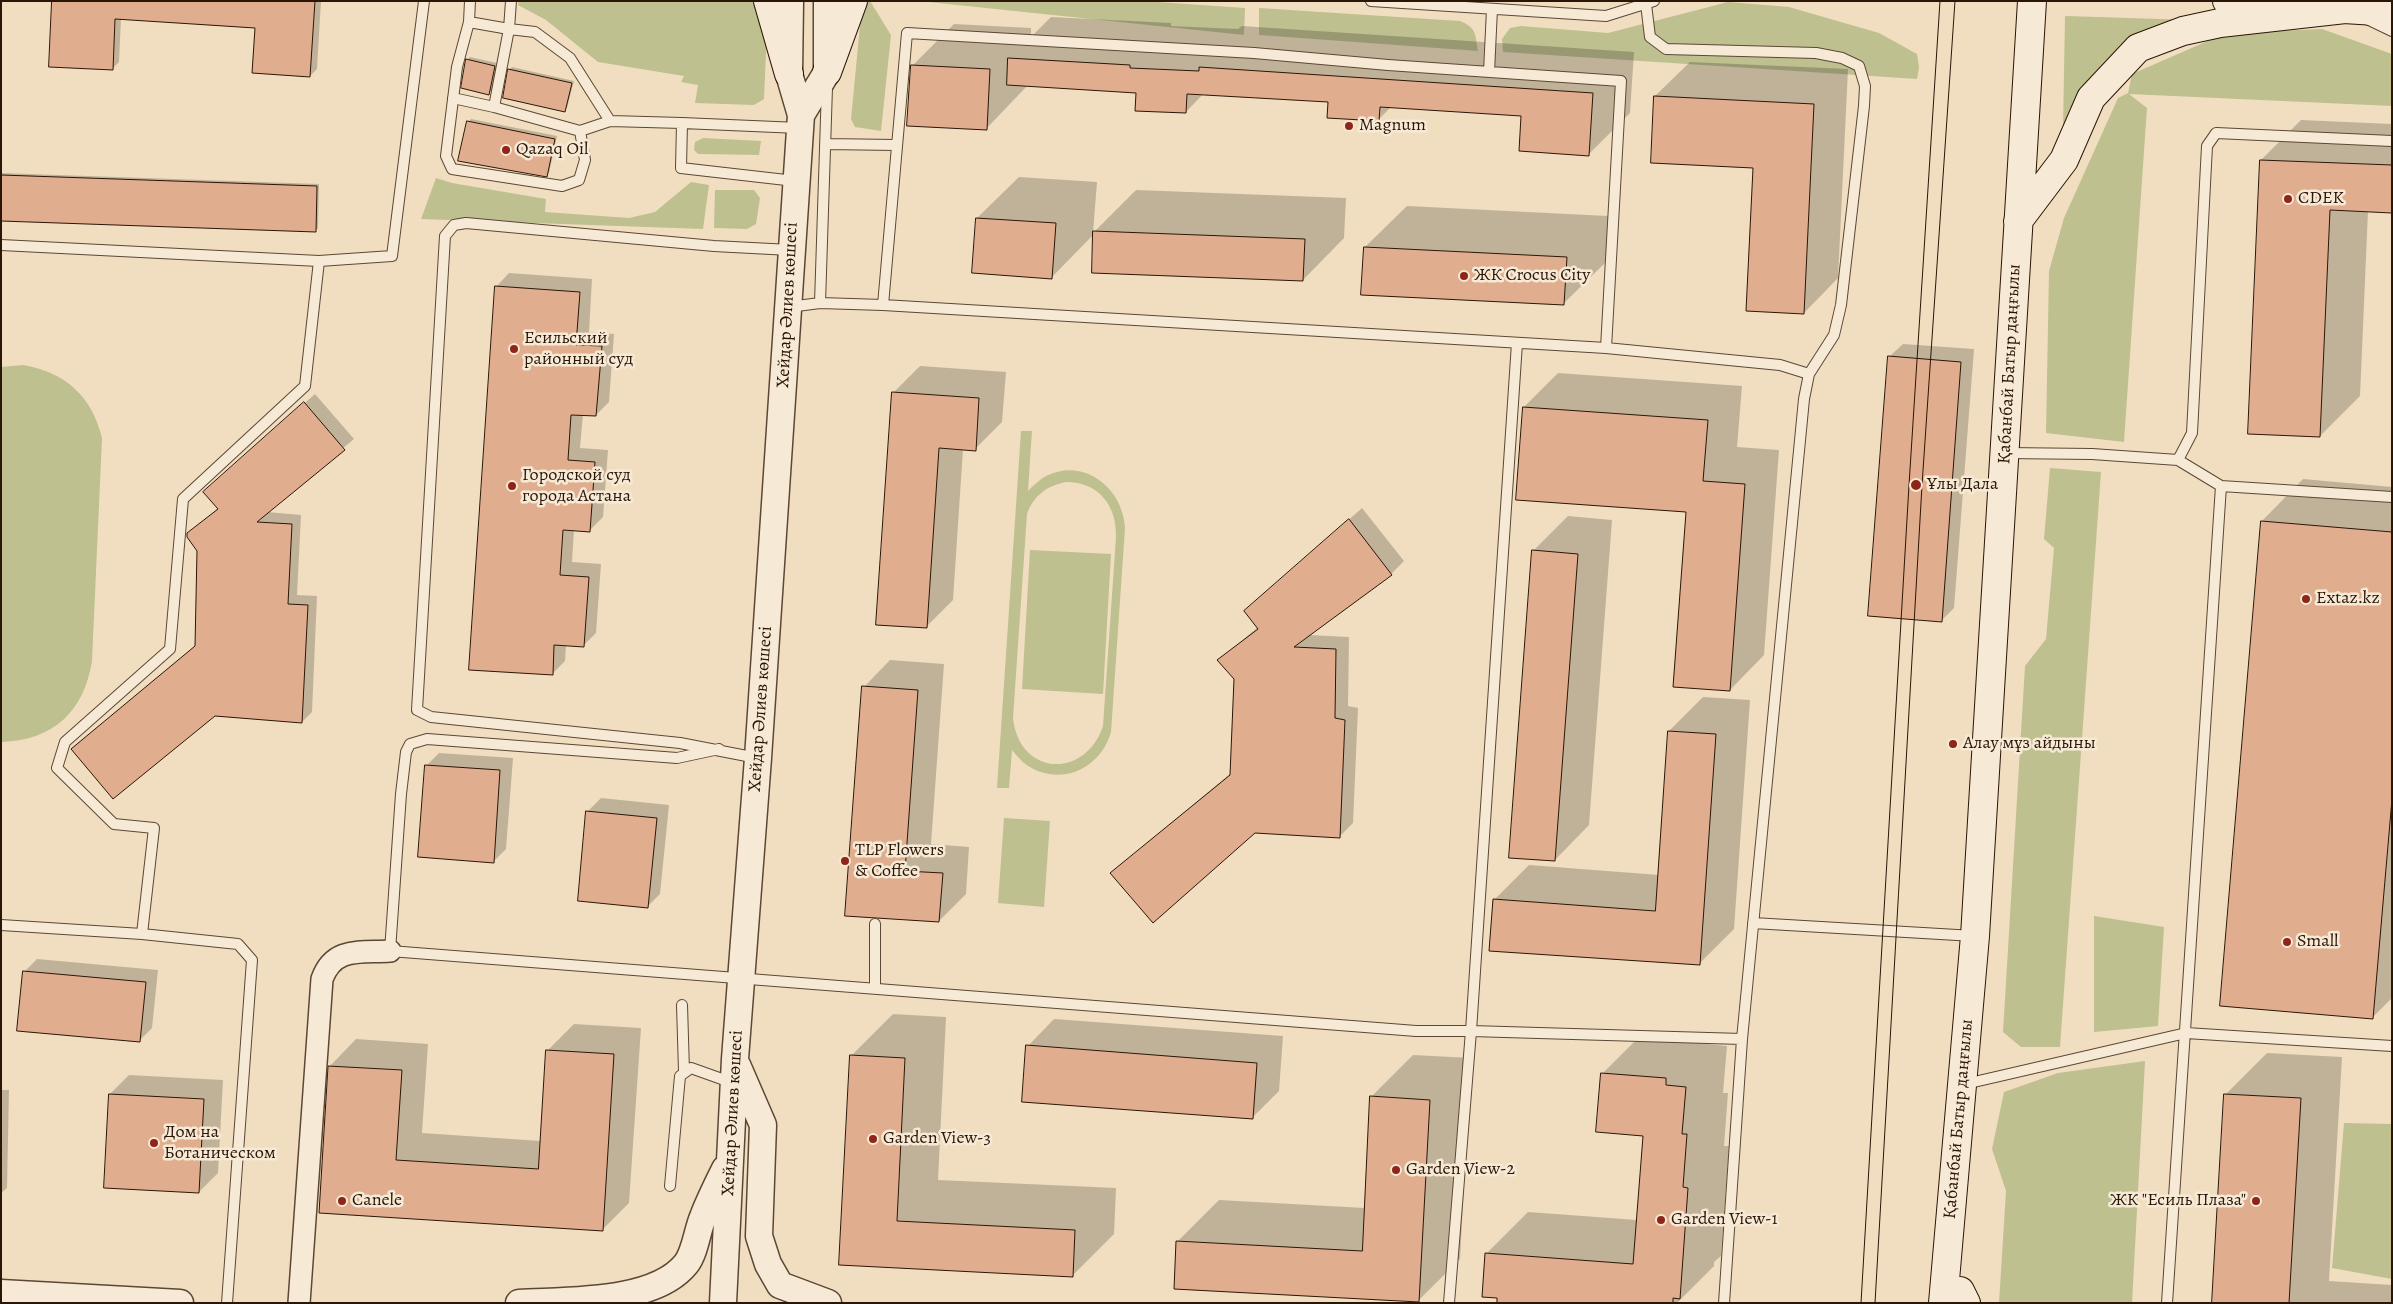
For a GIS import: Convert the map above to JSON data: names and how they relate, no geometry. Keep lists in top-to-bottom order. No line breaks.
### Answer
{"streets":{"main road":["Қабанбай Батыр даңғылы"],"street":["Хейдар Әлиев көшесі"]},"places":["Magnum","Qazaq Oil","CDEK","ЖК Crocus City","Есильский районный суд","Ұлы Дала","Городской суд города Астана","Extaz.kz","Алау мұз айдыны","TLP Flowers & Coffee","Small","Garden View-3","Дом на Ботаническом","Garden View-2","Canele","ЖК \"Есиль Плаза\"","Garden View-1"]}
